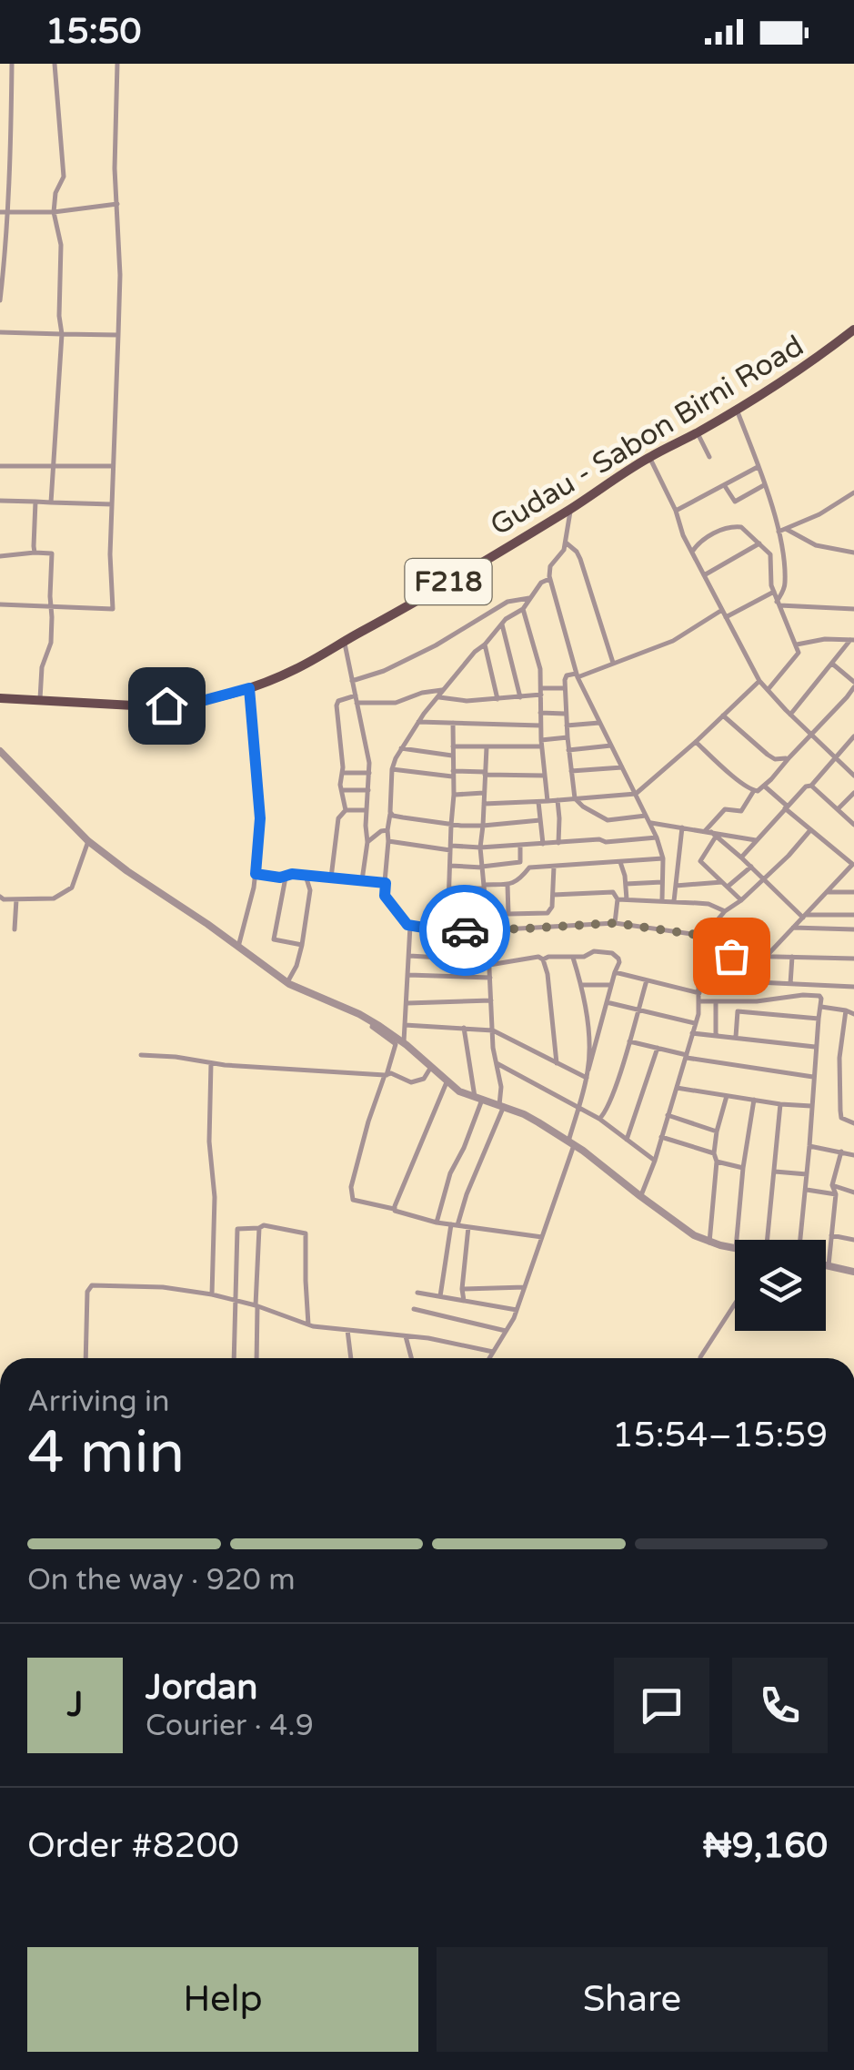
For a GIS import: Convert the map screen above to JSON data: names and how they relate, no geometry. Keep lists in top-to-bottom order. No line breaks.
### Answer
{"streets":{"main road":["Gudau - Sabon Birni Road","F218"]},"page":{"status":"15:50","heading":["4 min","Arriving in","15:54–15:59"],"panel":["Jordan","Courier · 4.9","Order #8200","₦9,160"],"bar":"On the way · 920 m","round":"J","buttons":["Help","Share"]}}
